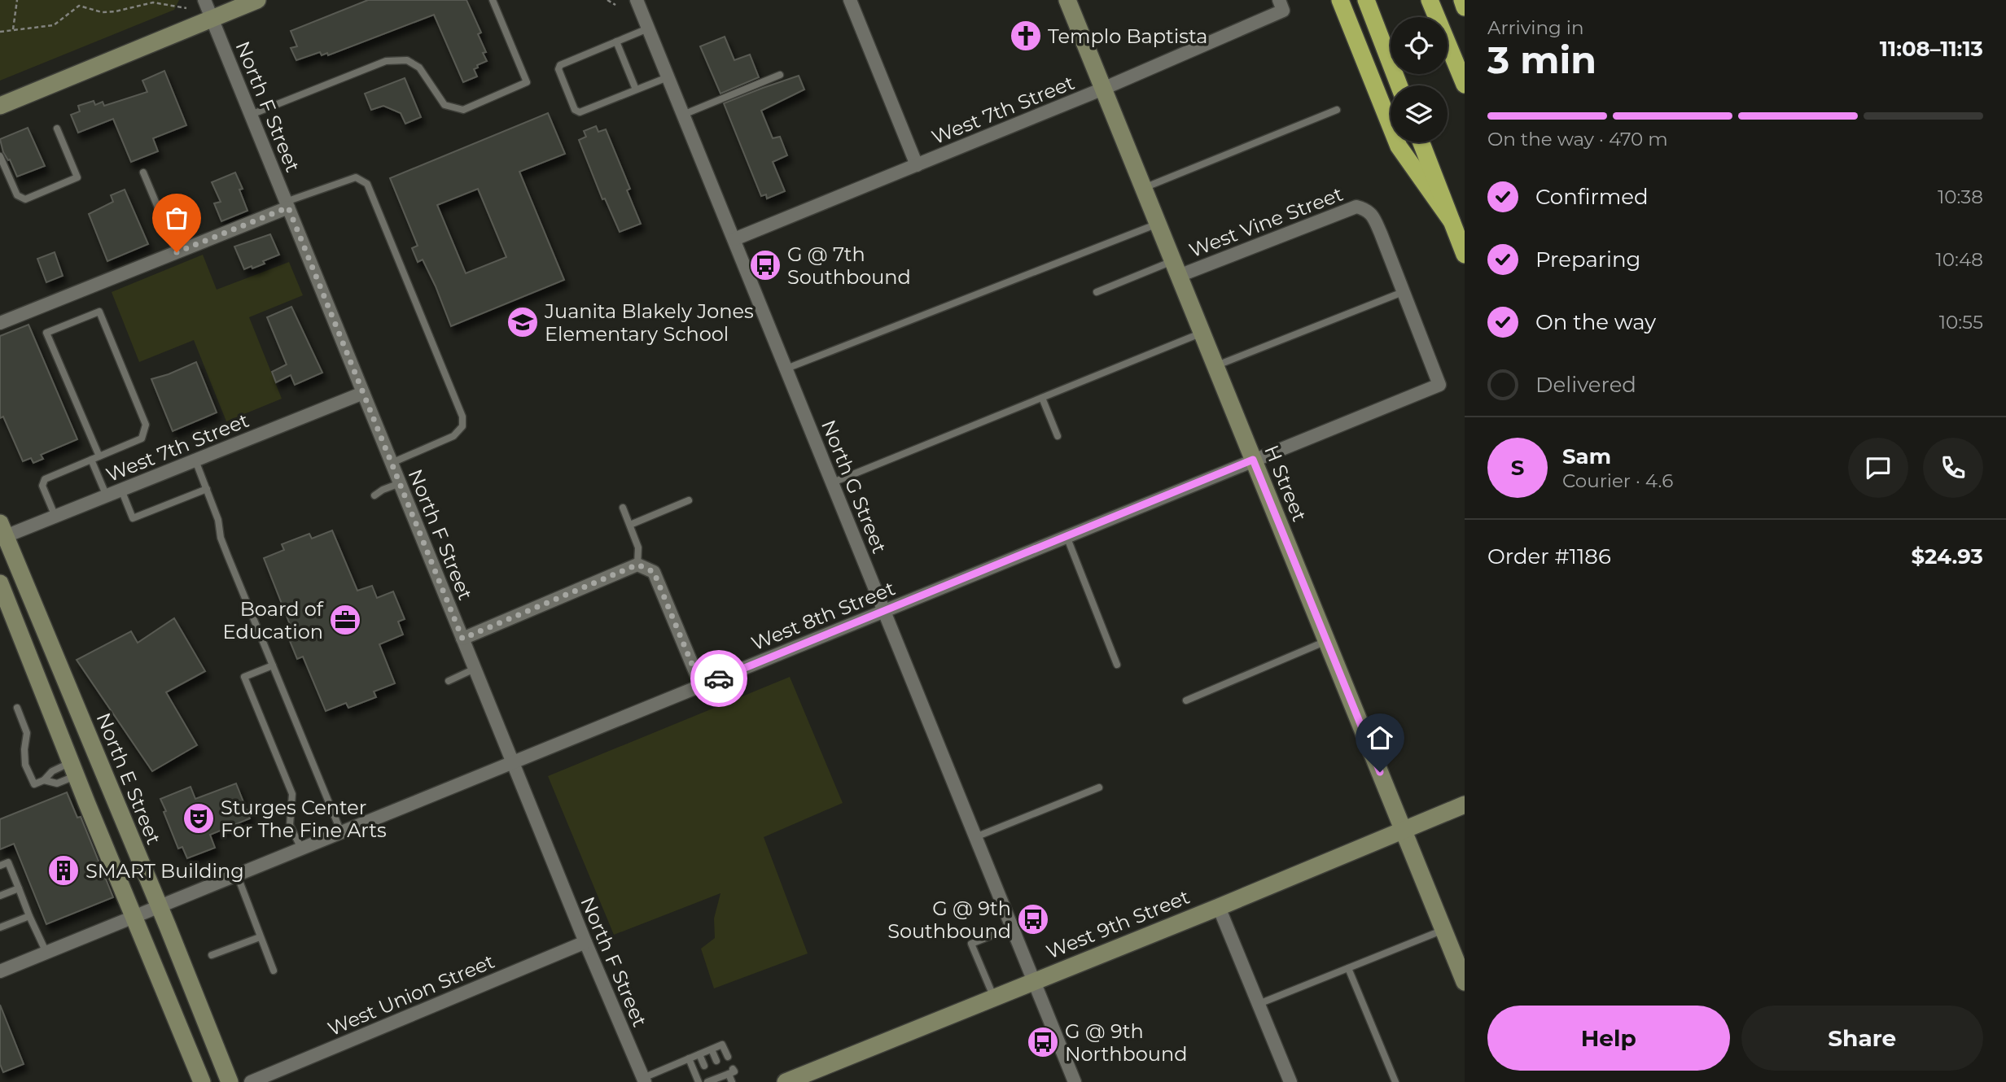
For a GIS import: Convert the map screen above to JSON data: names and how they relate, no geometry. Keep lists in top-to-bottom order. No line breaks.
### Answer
{"streets":{"street":["North F Street","West 7th Street","West Vine Street","H Street","North G Street","West 8th Street","North E Street","West 9th Street","West Union Street"]},"crossings":[["North F Street","West 7th Street"],["North F Street","West 8th Street"],["North F Street","West Union Street"],["West 7th Street","H Street"],["West 7th Street","North G Street"],["West 7th Street","North E Street"],["West Vine Street","H Street"],["West Vine Street","West 8th Street"],["H Street","West 8th Street"],["H Street","West 9th Street"],["North G Street","West 8th Street"],["North G Street","West 9th Street"],["West 8th Street","North E Street"]],"places":{"church":["Templo Baptista"],"bus stop":["G @ 7th Southbound","G @ 9th Southbound","G @ 9th Northbound"],"school or university":["Juanita Blakely Jones Elementary School"],"office":["Board of Education"],"theatre":["Sturges Center For The Fine Arts"],"building":["SMART Building"]},"page":{"heading":["3 min","Arriving in","11:08–11:13"],"panel":["Sam","Courier · 4.6","Order #1186","$24.93"],"bar":"On the way · 470 m","list":[["Confirmed","10:38"],["Preparing","10:48"],["On the way","10:55"],"Delivered"],"round":"S","buttons":["Help","Share"]}}
